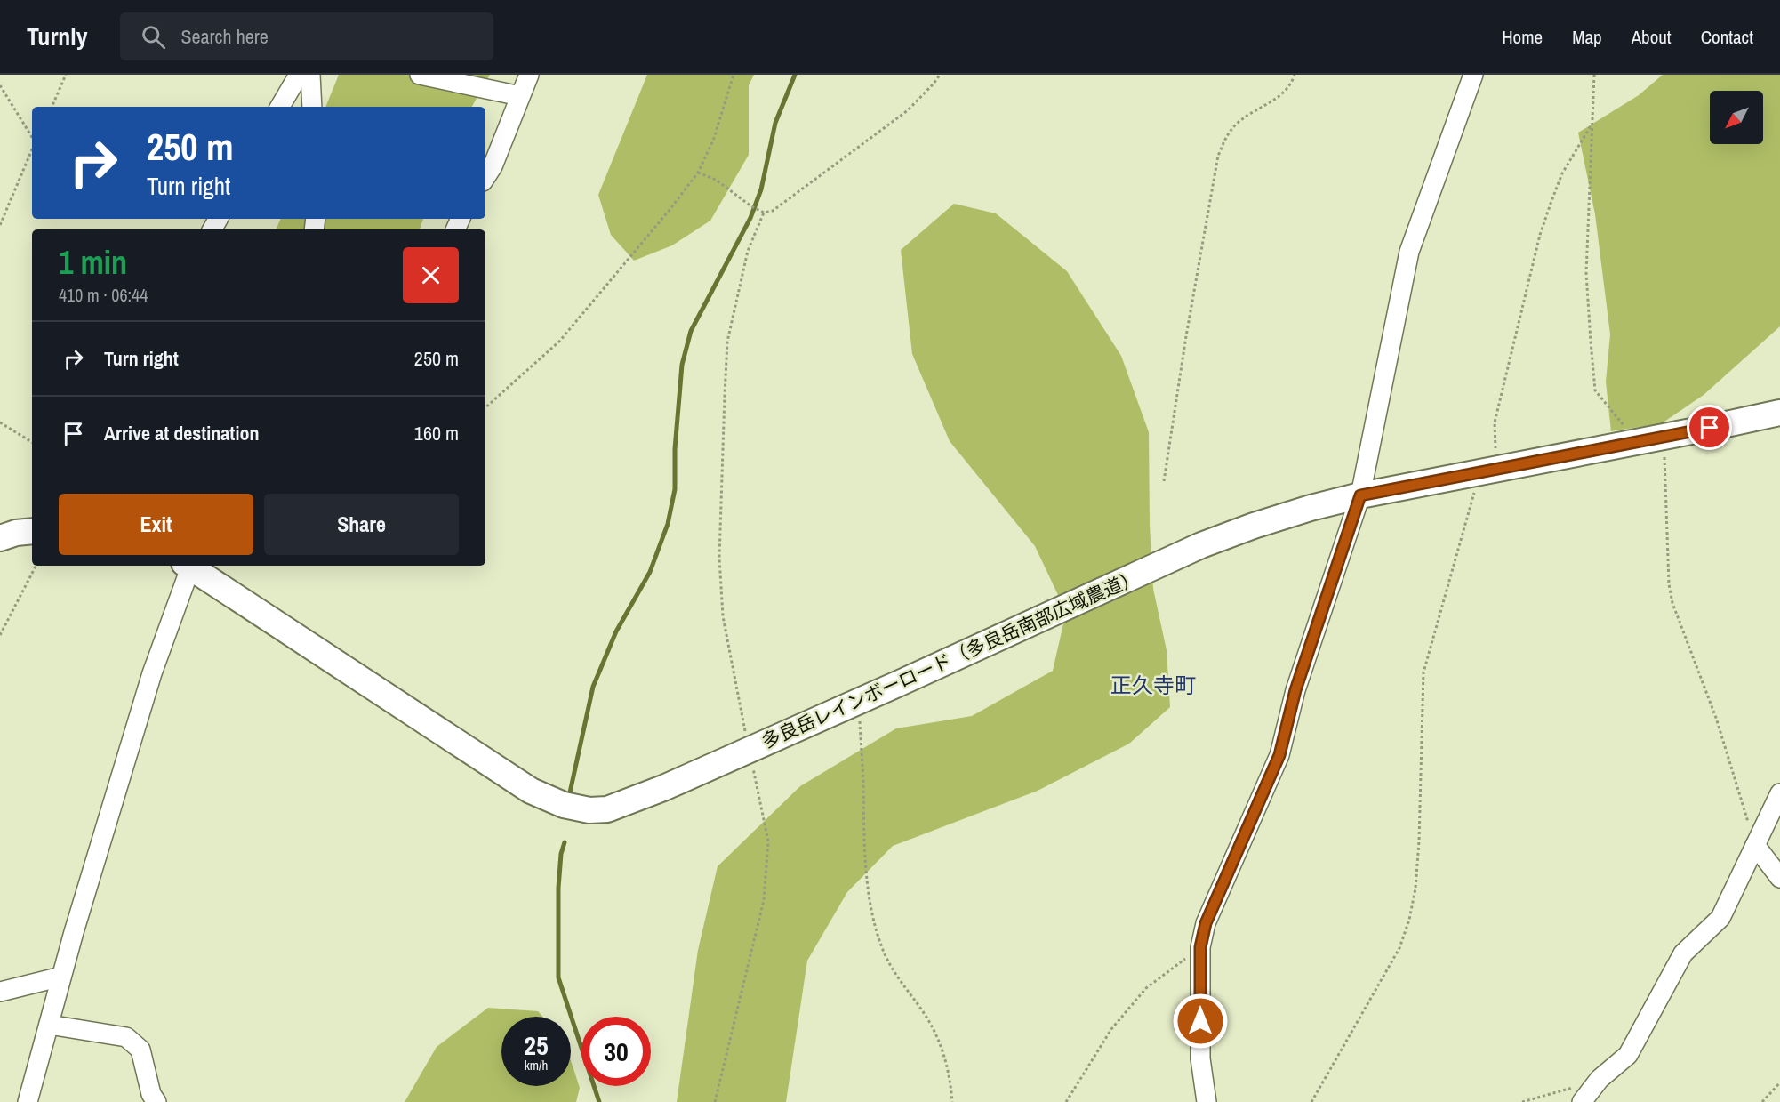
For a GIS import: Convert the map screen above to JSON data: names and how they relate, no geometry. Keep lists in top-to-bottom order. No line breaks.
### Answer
{"streets":{"street":["多良岳レインボーロード（多良岳南部広域農道）"]},"districts":["正久寺町"],"north":"bottom left","page":{"header":"Turnly","search":"Search here","nav":["Home","Map","About","Contact"],"turn":["250 m","Turn right"],"heading":["1 min","410 m · 06:44"],"list":[{"name":"Turn right","value":"250 m"},{"name":"Arrive at destination","value":"160 m"}],"buttons":["Exit","Share"],"speed":"25 km/h","limit":"30"}}
